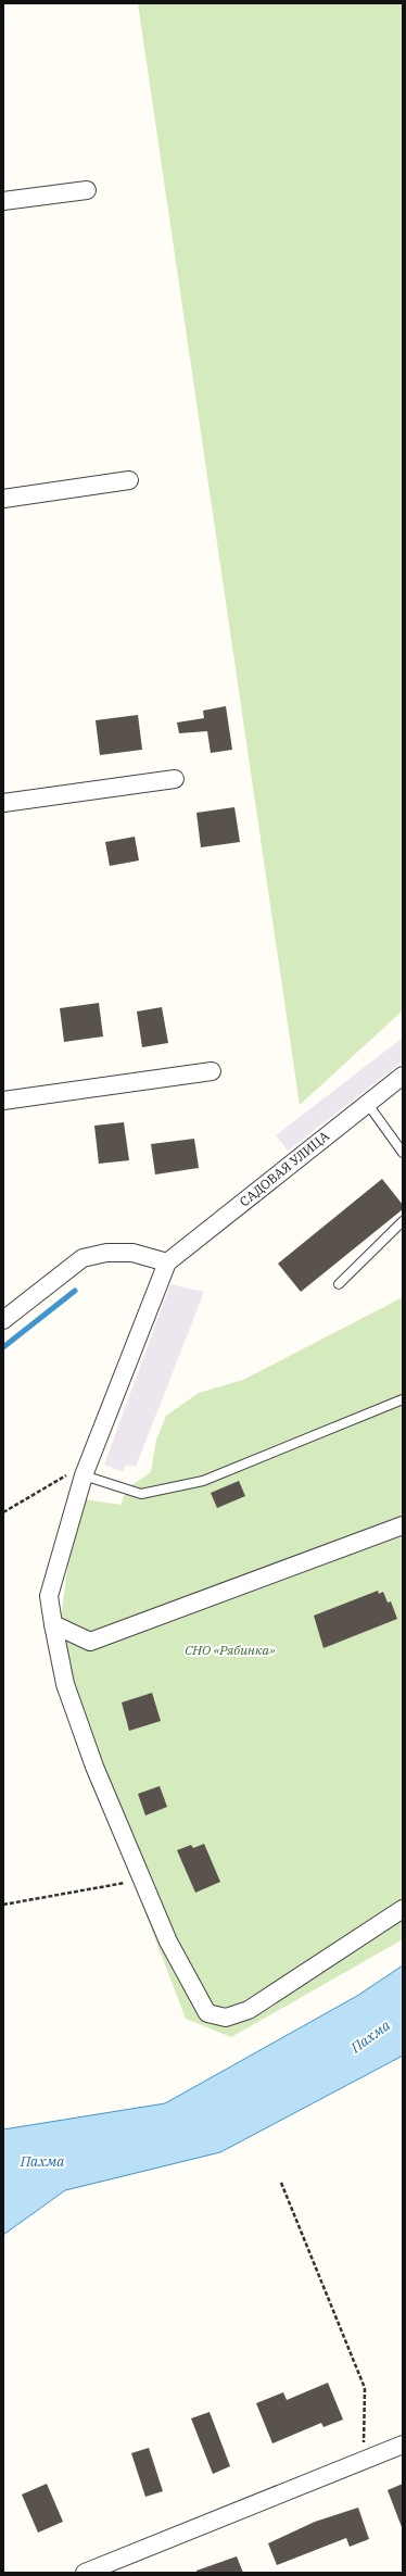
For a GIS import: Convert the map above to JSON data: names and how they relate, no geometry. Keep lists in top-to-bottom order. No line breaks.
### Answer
{"streets":{"street":["САДОВАЯ УЛИЦА"]},"water":["Пахма"],"parks":["СНО «Рябинка»"]}
